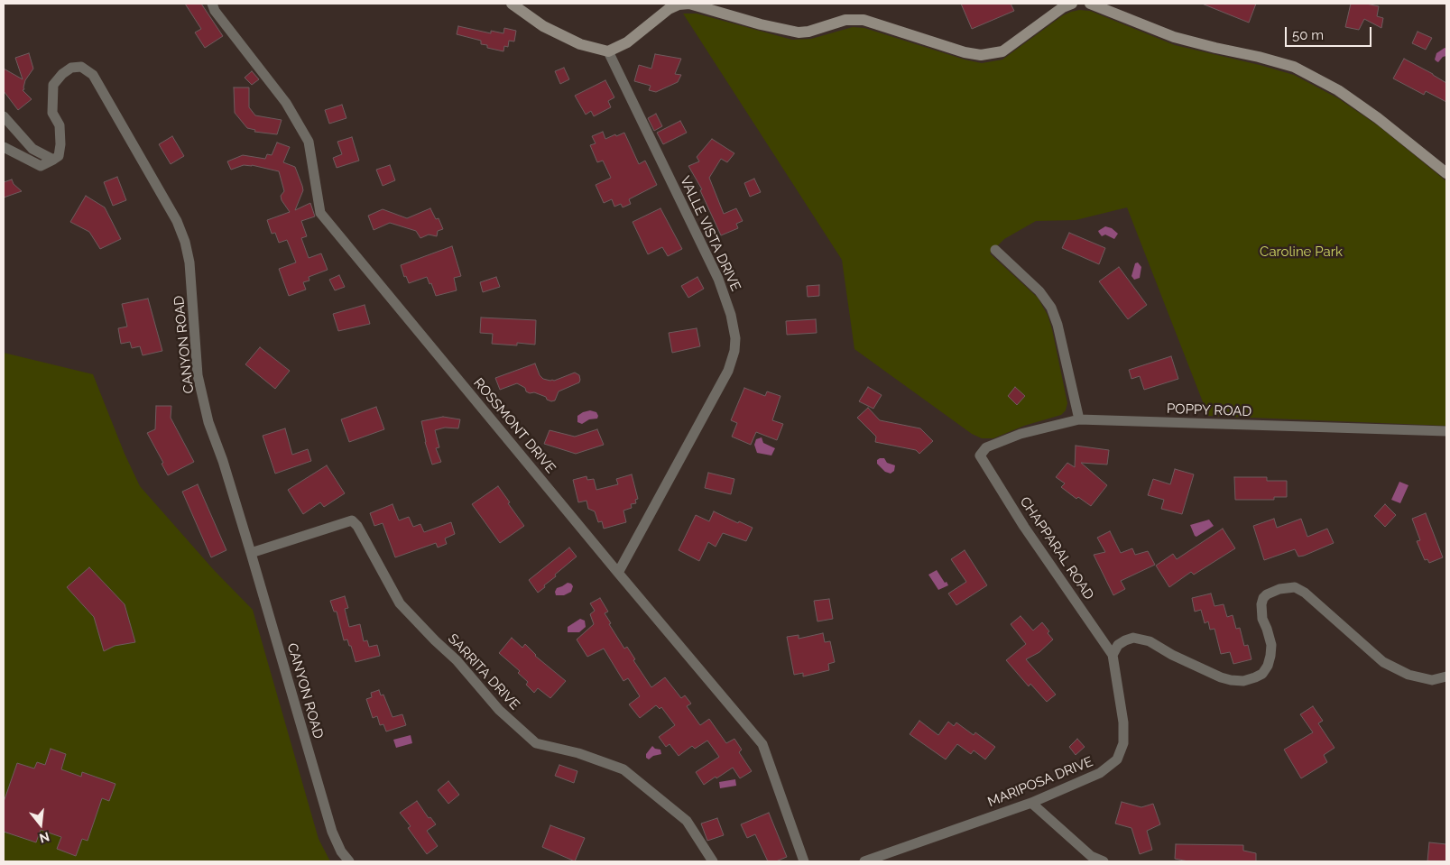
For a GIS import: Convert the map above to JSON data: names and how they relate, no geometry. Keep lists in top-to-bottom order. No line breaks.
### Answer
{"streets":{"street":["VALLE VISTA DRIVE","CANYON ROAD","POPPY ROAD","ROSSMONT DRIVE","CHAPPARAL ROAD","SARRITA DRIVE","MARIPOSA DRIVE"]},"crossings":[["VALLE VISTA DRIVE","ROSSMONT DRIVE"],["CANYON ROAD","SARRITA DRIVE"],["POPPY ROAD","CHAPPARAL ROAD"],["CHAPPARAL ROAD","MARIPOSA DRIVE"]],"parks":["Caroline Park"],"scale_bar":"50 m","north":"bottom"}
